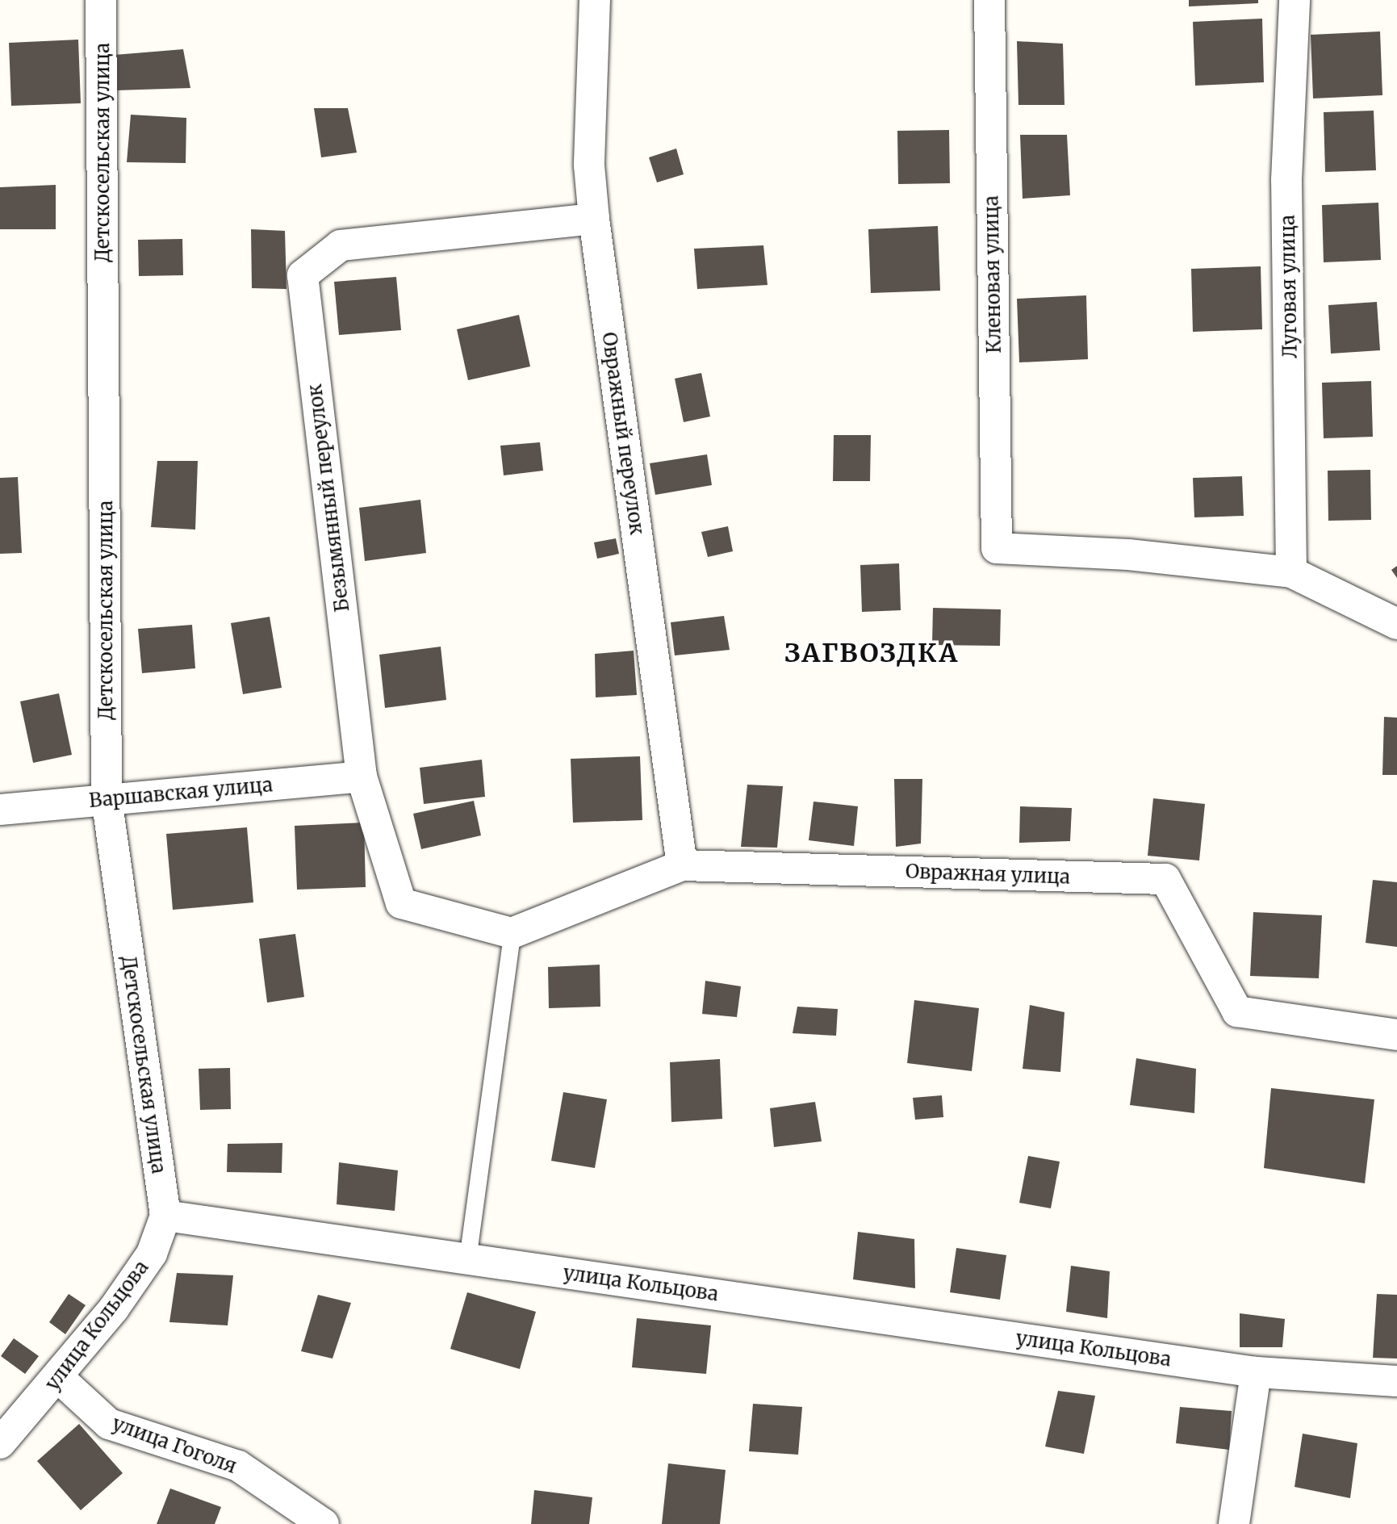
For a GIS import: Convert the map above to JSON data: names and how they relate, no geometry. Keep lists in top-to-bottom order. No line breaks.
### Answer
{"streets":{"street":["Детскосельская улица","Кленовая улица","Луговая улица","Овражный переулок","Безымянный переулок","Варшавская улица","Овражная улица","улица Кольцова","улица Гоголя"]},"crossings":[["Детскосельская улица","Варшавская улица"],["Детскосельская улица","улица Кольцова"],["Кленовая улица","Луговая улица"],["Овражный переулок","Безымянный переулок"],["Овражный переулок","Овражная улица"],["Безымянный переулок","Варшавская улица"],["Безымянный переулок","Овражная улица"],["улица Кольцова","улица Гоголя"]],"districts":["ЗАГВОЗДКА"]}
